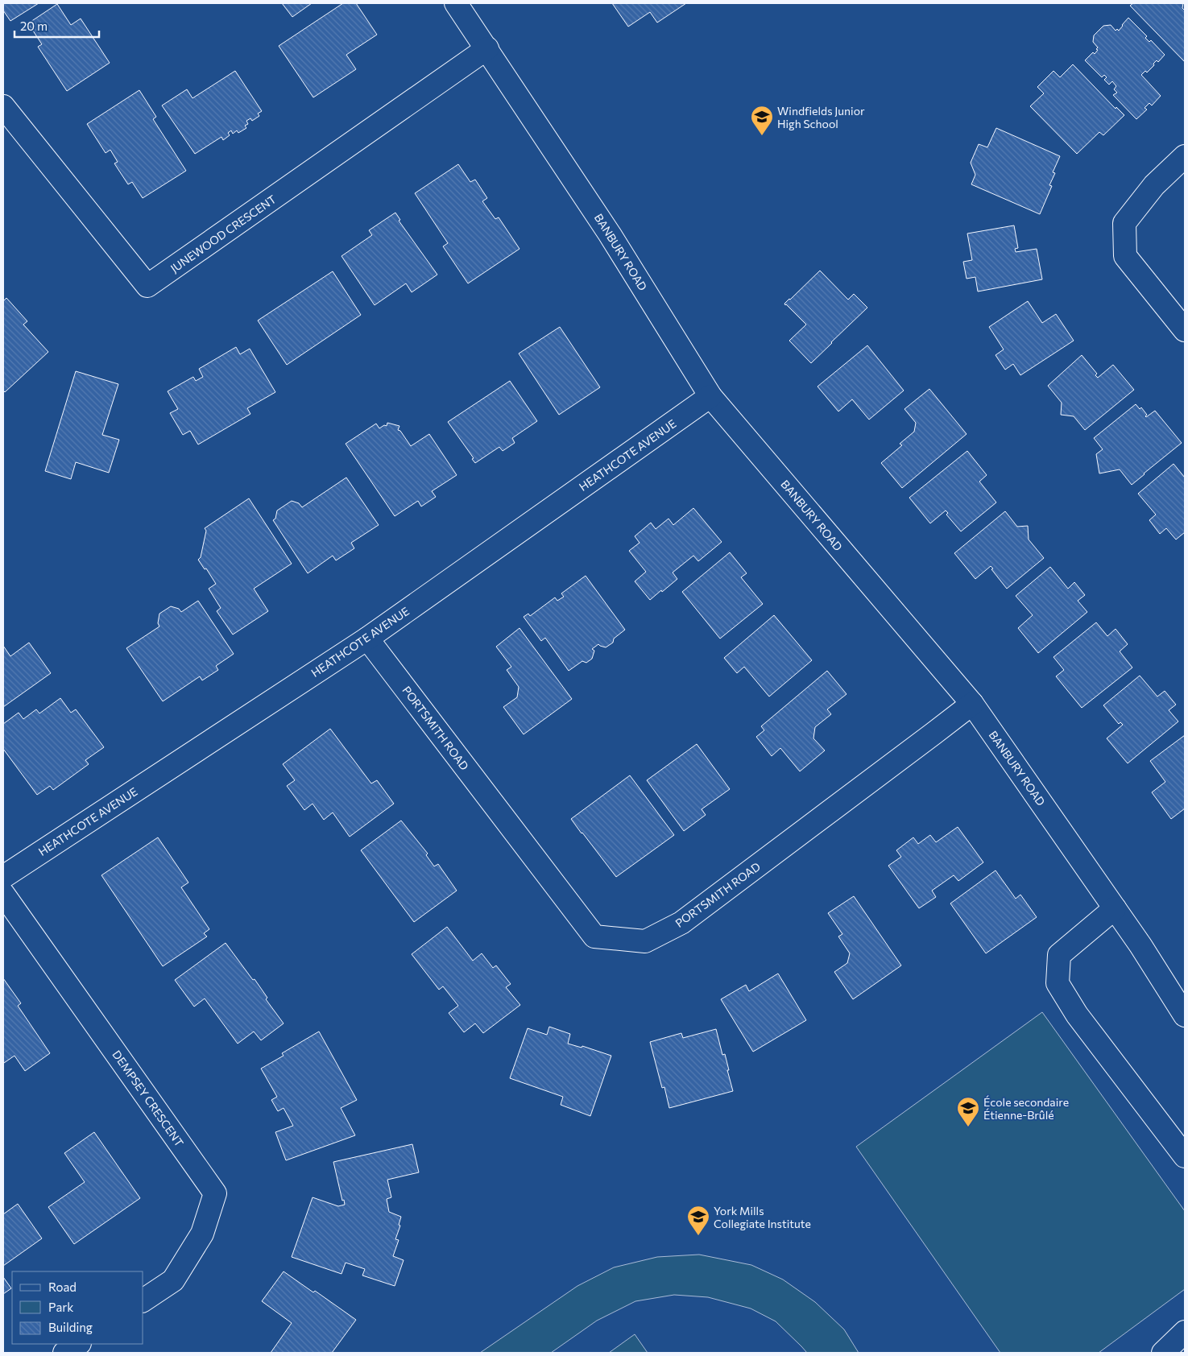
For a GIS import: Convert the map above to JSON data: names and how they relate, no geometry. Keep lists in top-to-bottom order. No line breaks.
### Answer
{"streets":{"street":["JUNEWOOD CRESCENT","BANBURY ROAD","HEATHCOTE AVENUE","PORTSMITH ROAD","DEMPSEY CRESCENT"]},"crossings":[["JUNEWOOD CRESCENT","BANBURY ROAD"],["BANBURY ROAD","HEATHCOTE AVENUE"],["BANBURY ROAD","PORTSMITH ROAD"],["HEATHCOTE AVENUE","PORTSMITH ROAD"]],"places":{"school or university":["Windfields Junior High School","École secondaire Étienne-Brûlé","York Mills Collegiate Institute"]},"legend":["Road","Park","Building"],"scale_bar":"20 m"}
